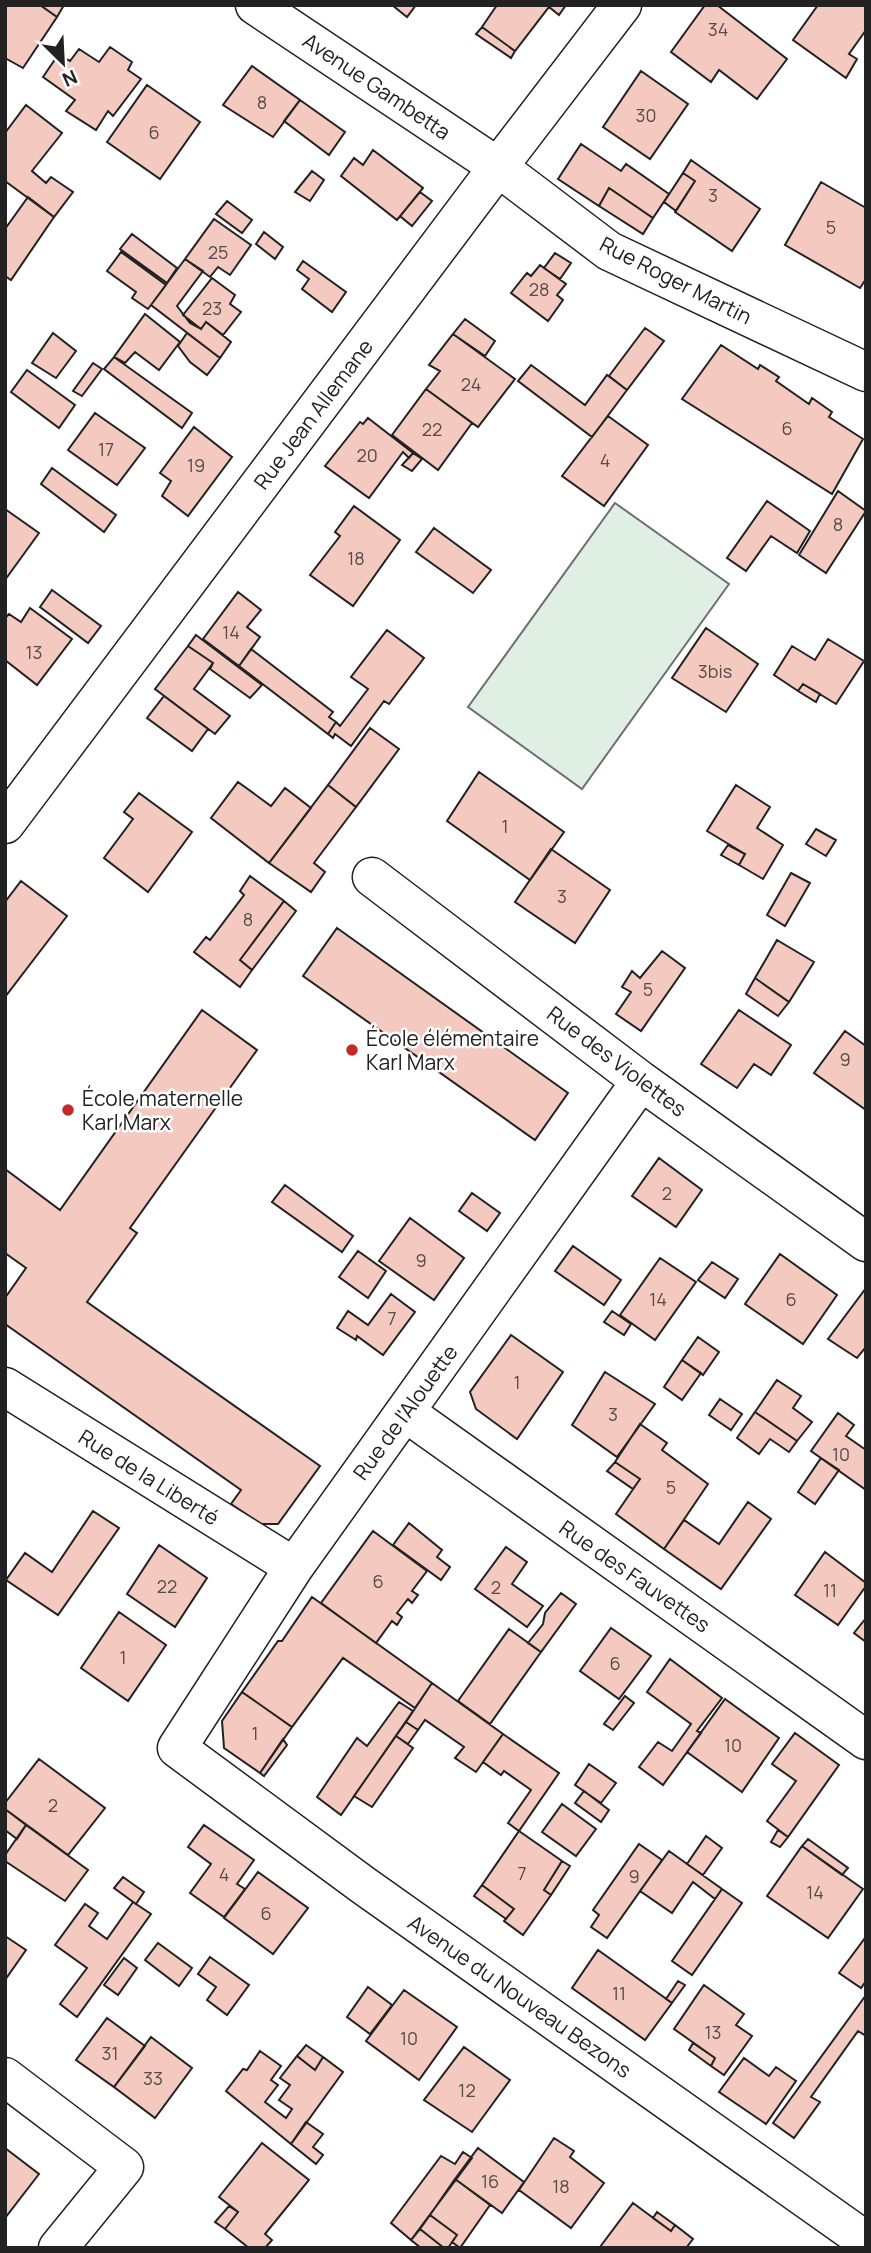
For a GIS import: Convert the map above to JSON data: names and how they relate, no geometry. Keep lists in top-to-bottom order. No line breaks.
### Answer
{"streets":{"street":["Avenue Gambetta","Rue Roger Martin","Rue Jean Allemane","Rue des Violettes","Rue de l'Alouette","Rue de la Liberté","Rue des Fauvettes","Avenue du Nouveau Bezons"]},"crossings":[["Avenue Gambetta","Rue Roger Martin"],["Avenue Gambetta","Rue Jean Allemane"],["Rue Roger Martin","Rue Jean Allemane"],["Rue des Violettes","Rue de l'Alouette"],["Rue de l'Alouette","Rue de la Liberté"],["Rue de l'Alouette","Rue des Fauvettes"],["Rue de l'Alouette","Avenue du Nouveau Bezons"]],"places":["École élémentaire Karl Marx","École maternelle Karl Marx"],"house_numbers":["34","8","30","6","3","5","25","28","23","24","6","22","17","20","4","19","8","18","14","13","3bis","1","3","8","5","9","2","9","14","6","7","1","3","10","5","6","22","2","11","1","6","1","10","2","7","4","9","14","6","11","13","10","31","33","12","16","18"],"north":"bottom right"}
